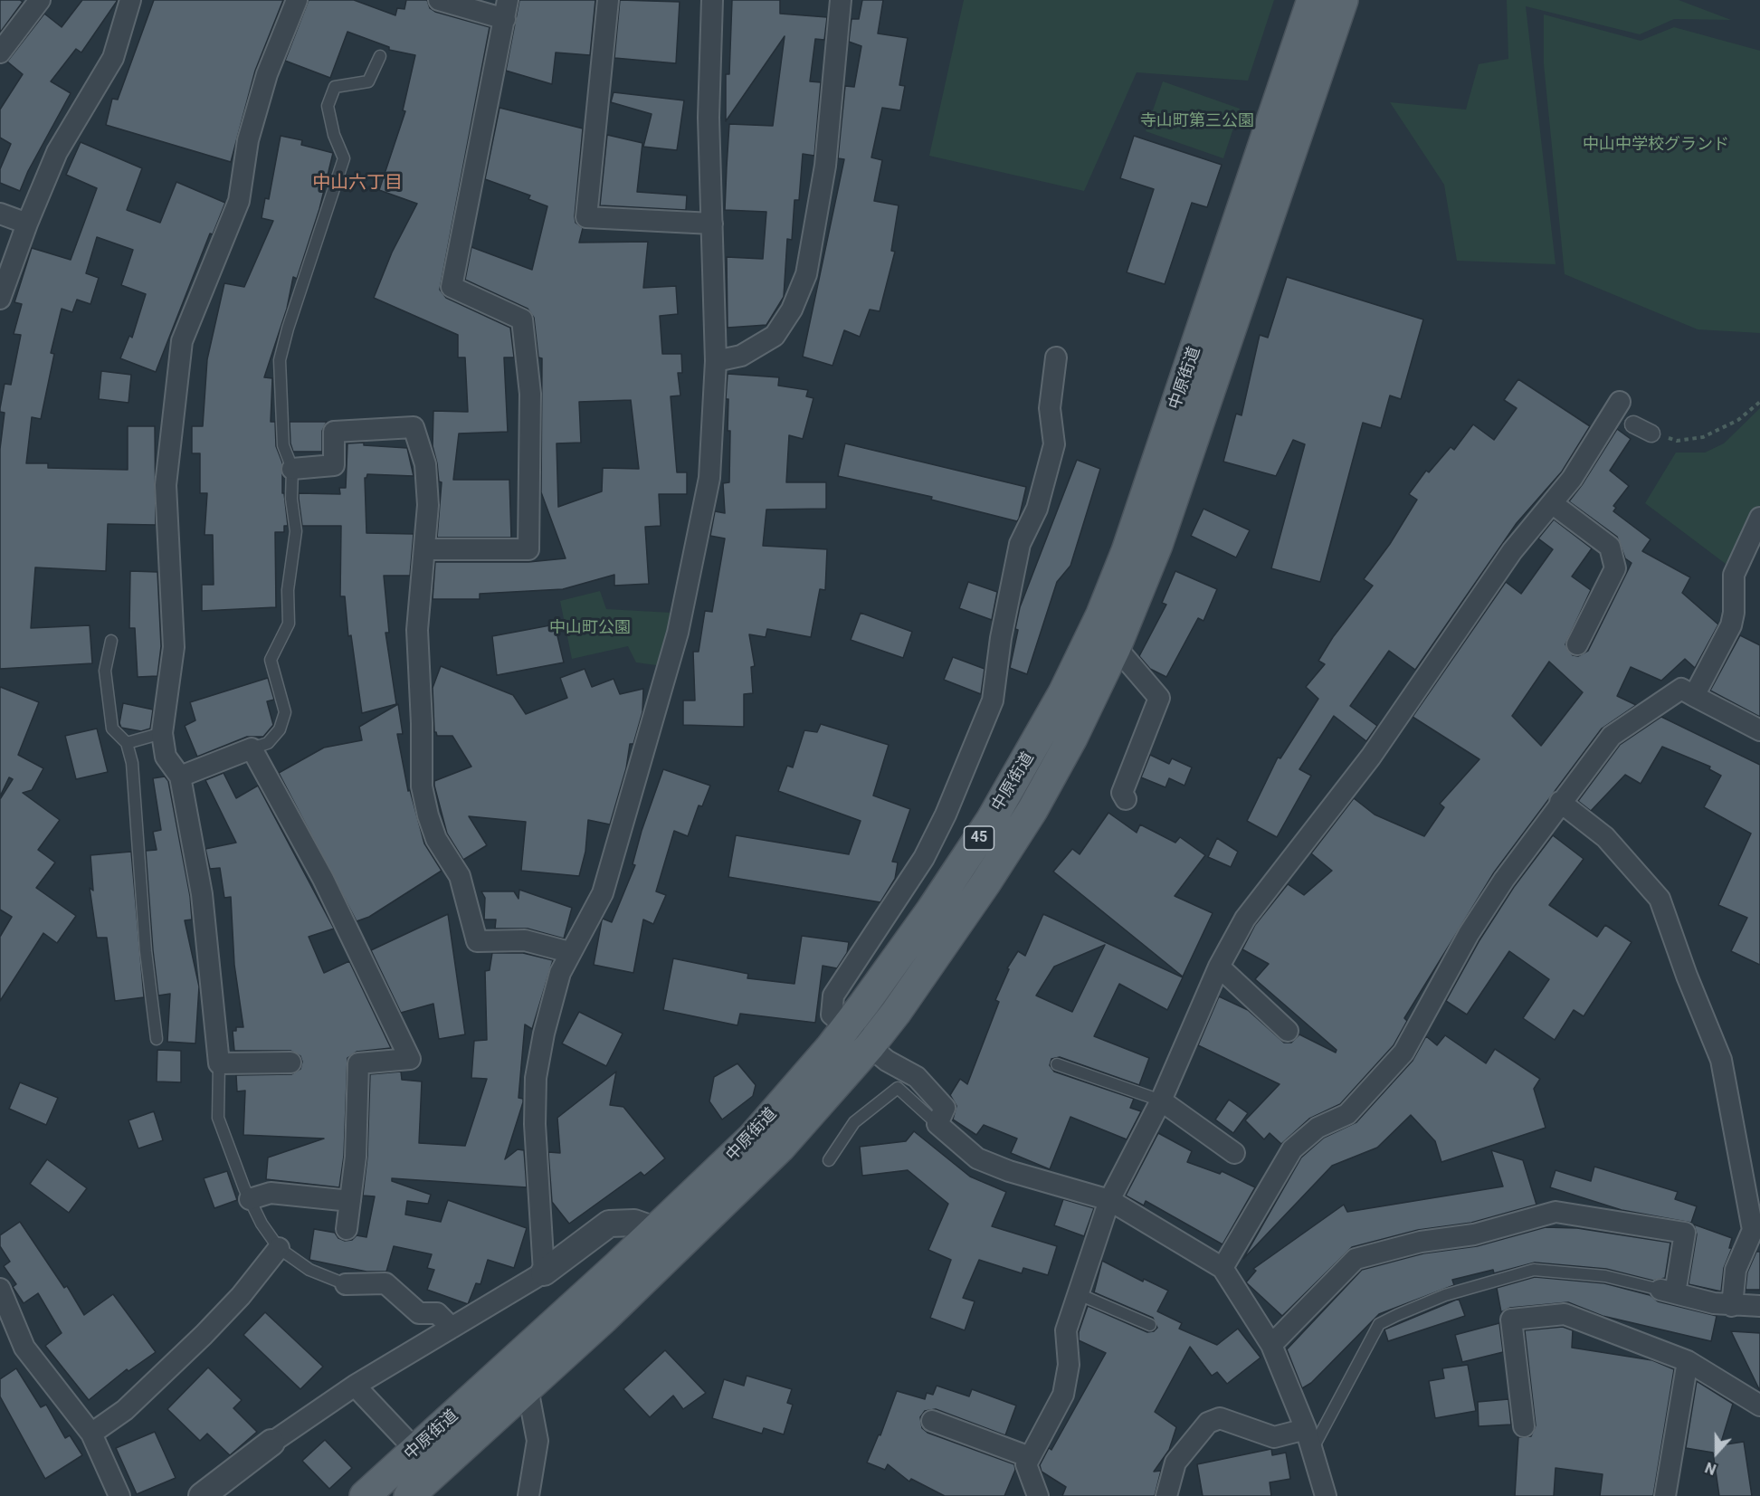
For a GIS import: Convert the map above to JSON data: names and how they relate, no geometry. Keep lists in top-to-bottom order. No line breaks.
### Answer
{"streets":{"main road":["中原街道","45"]},"districts":["中山六丁目"],"parks":["寺山町第三公園","中山中学校グランド","中山町公園"],"north":"bottom"}
